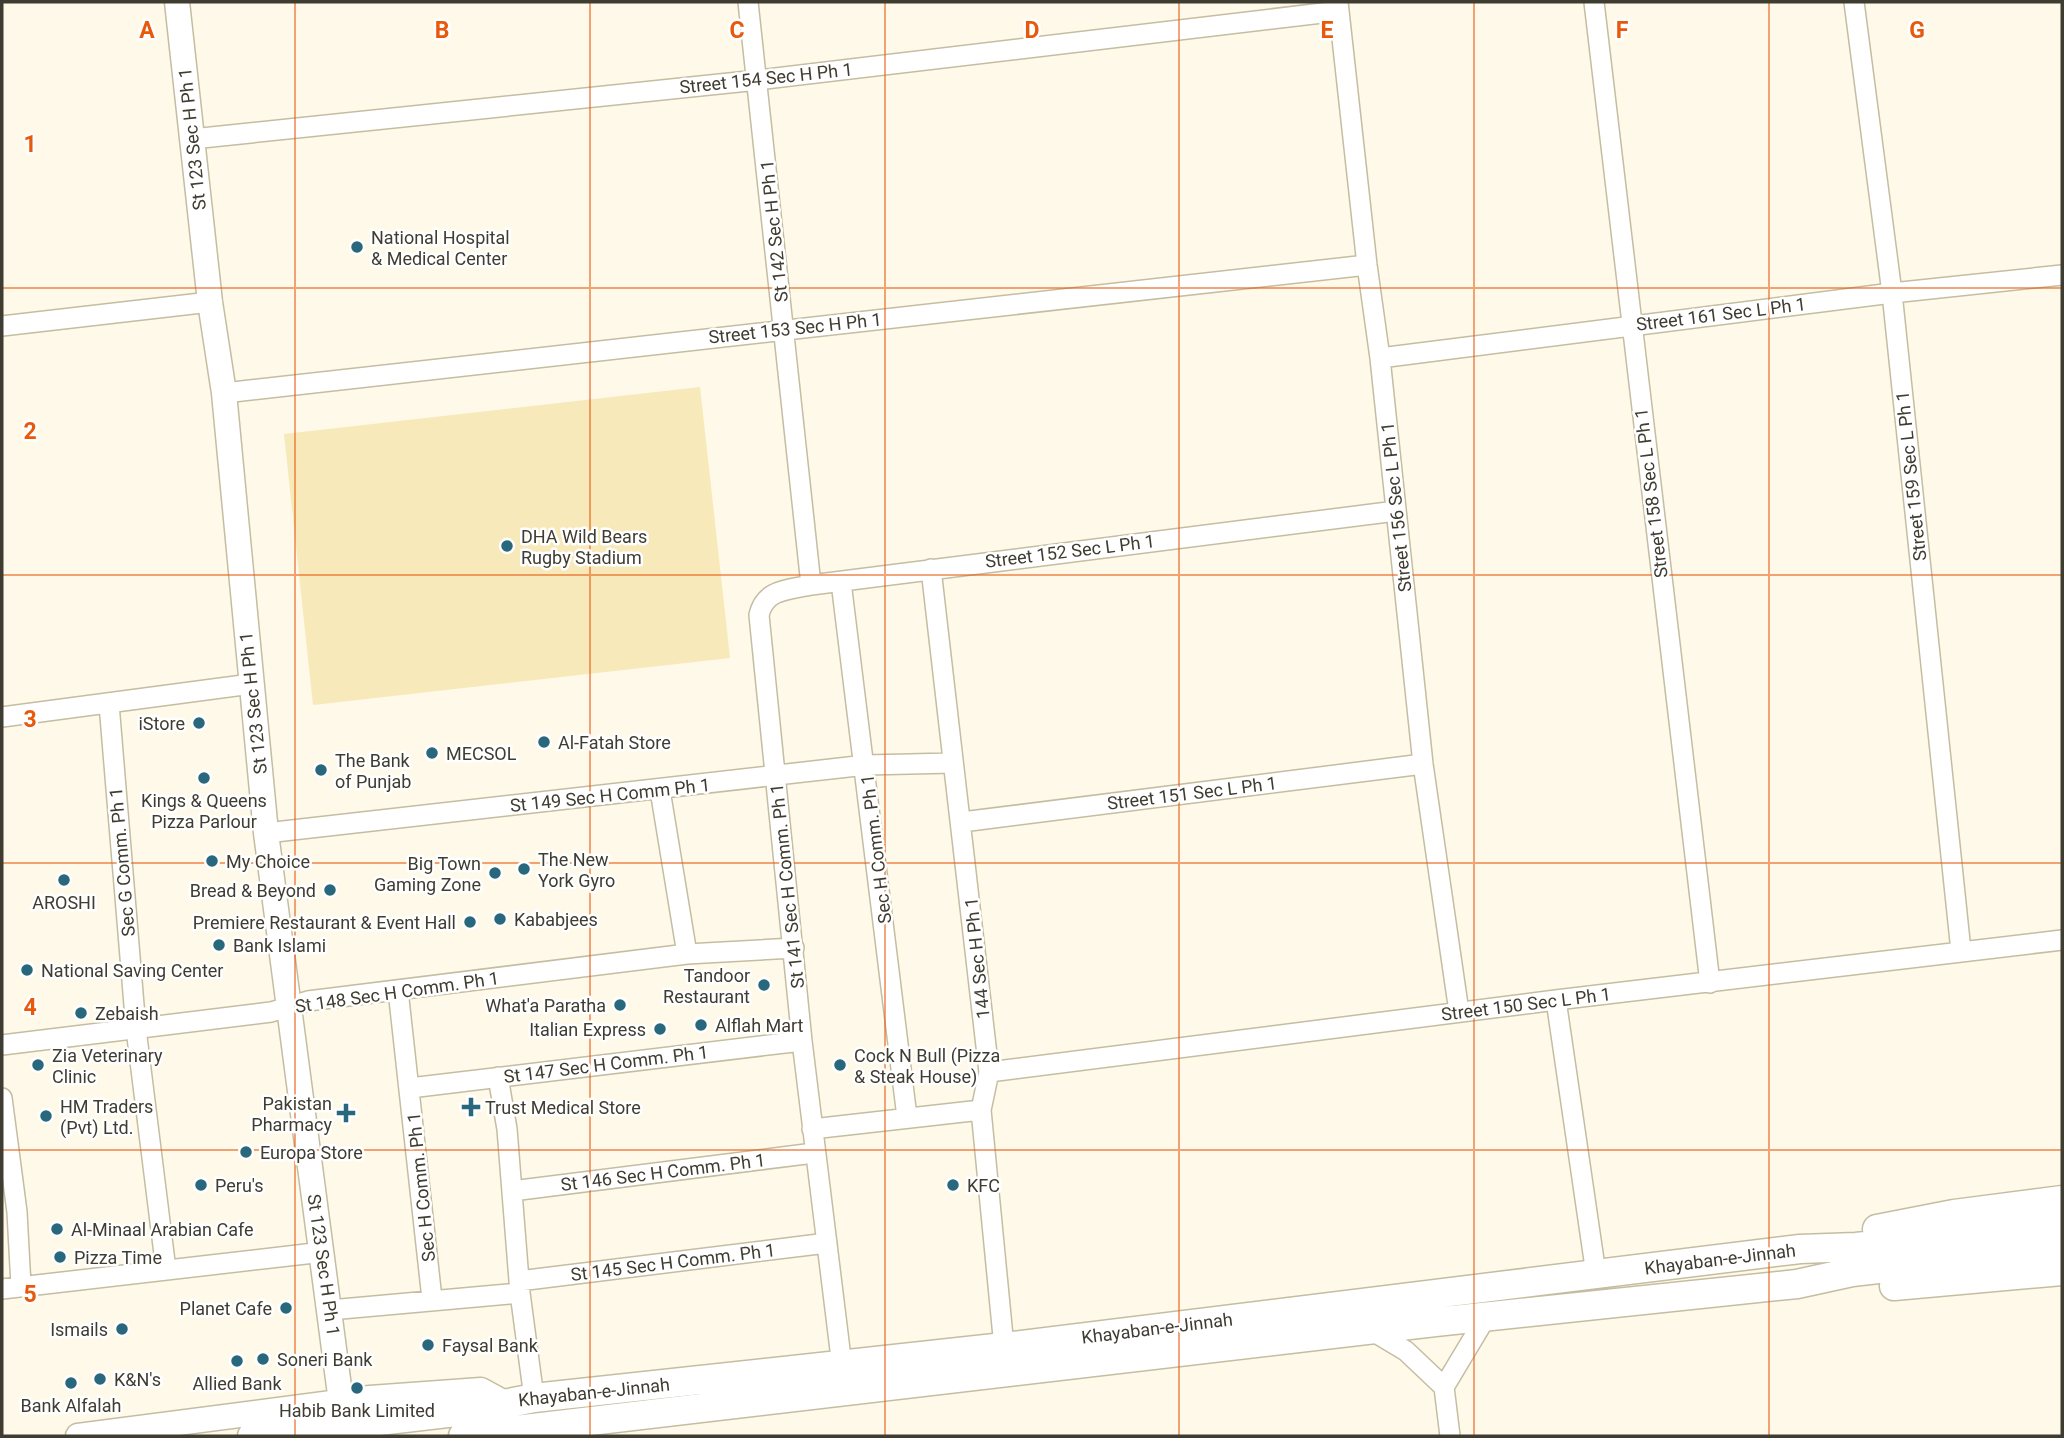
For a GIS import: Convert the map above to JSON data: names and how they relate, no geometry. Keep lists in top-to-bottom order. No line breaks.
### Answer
{"streets":{"main road":["Khayaban-e-Jinnah"],"street":["Street 154 Sec H Ph 1","St 123 Sec H Ph 1","St 142 Sec H Ph 1","Street 161 Sec L Ph 1","Street 153 Sec H Ph 1","Street 159 Sec L Ph 1","Street 158 Sec L Ph 1","Street 156 Sec L Ph 1","Street 152 Sec L Ph 1","Street 151 Sec L Ph 1","St 149 Sec H Comm Ph 1","Sec H Comm. Ph 1","Sec G Comm. Ph 1","St 141 Sec H Comm. Ph 1","144 Sec H Ph 1","St 148 Sec H Comm. Ph 1","Street 150 Sec L Ph 1","St 147 Sec H Comm. Ph 1","St 146 Sec H Comm. Ph 1","St 145 Sec H Comm. Ph 1"]},"crossings":[["Street 154 Sec H Ph 1","St 123 Sec H Ph 1"],["Street 154 Sec H Ph 1","St 142 Sec H Ph 1"],["Street 154 Sec H Ph 1","Street 156 Sec L Ph 1"],["St 123 Sec H Ph 1","Street 153 Sec H Ph 1"],["St 123 Sec H Ph 1","St 149 Sec H Comm Ph 1"],["St 123 Sec H Ph 1","St 148 Sec H Comm. Ph 1"],["St 123 Sec H Ph 1","St 145 Sec H Comm. Ph 1"],["St 142 Sec H Ph 1","Street 153 Sec H Ph 1"],["St 142 Sec H Ph 1","Street 152 Sec L Ph 1"],["Street 161 Sec L Ph 1","Street 159 Sec L Ph 1"],["Street 161 Sec L Ph 1","Street 158 Sec L Ph 1"],["Street 161 Sec L Ph 1","Street 156 Sec L Ph 1"],["Street 153 Sec H Ph 1","Street 156 Sec L Ph 1"],["Street 159 Sec L Ph 1","Street 150 Sec L Ph 1"],["Street 158 Sec L Ph 1","Street 150 Sec L Ph 1"],["Street 156 Sec L Ph 1","Street 152 Sec L Ph 1"],["Street 156 Sec L Ph 1","Street 151 Sec L Ph 1"],["Street 156 Sec L Ph 1","Street 150 Sec L Ph 1"],["Street 152 Sec L Ph 1","Sec H Comm. Ph 1"],["Street 152 Sec L Ph 1","St 141 Sec H Comm. Ph 1"],["Street 152 Sec L Ph 1","144 Sec H Ph 1"],["Street 151 Sec L Ph 1","144 Sec H Ph 1"],["St 149 Sec H Comm Ph 1","Sec H Comm. Ph 1"],["St 149 Sec H Comm Ph 1","St 141 Sec H Comm. Ph 1"],["St 149 Sec H Comm Ph 1","144 Sec H Ph 1"],["Sec H Comm. Ph 1","St 148 Sec H Comm. Ph 1"],["Sec H Comm. Ph 1","St 147 Sec H Comm. Ph 1"],["Sec H Comm. Ph 1","St 145 Sec H Comm. Ph 1"],["Sec G Comm. Ph 1","St 148 Sec H Comm. Ph 1"],["St 141 Sec H Comm. Ph 1","St 148 Sec H Comm. Ph 1"],["St 141 Sec H Comm. Ph 1","St 147 Sec H Comm. Ph 1"],["St 141 Sec H Comm. Ph 1","St 146 Sec H Comm. Ph 1"],["St 141 Sec H Comm. Ph 1","Khayaban-e-Jinnah"],["St 141 Sec H Comm. Ph 1","St 145 Sec H Comm. Ph 1"],["144 Sec H Ph 1","Street 150 Sec L Ph 1"],["144 Sec H Ph 1","Khayaban-e-Jinnah"]],"places":{"other":["National Hospital & Medical Center","DHA Wild Bears Rugby Stadium","iStore","Al-Fatah Store","MECSOL","The Bank of Punjab","Kings & Queens Pizza Parlour","My Choice","The New York Gyro","Big Town Gaming Zone","AROSHI","Bread & Beyond","Kababjees","Premiere Restaurant & Event Hall","Bank Islami","National Saving Center","Tandoor Restaurant","What'a Paratha","Zebaish","Alflah Mart","Italian Express","Zia Veterinary Clinic","Cock N Bull (Pizza & Steak House)","HM Traders (Pvt) Ltd.","Europa Store","Peru's","KFC","Al-Minaal Arabian Cafe","Pizza Time","Planet Cafe","Ismails","Faysal Bank","Soneri Bank","Allied Bank","K&N's","Bank Alfalah","Habib Bank Limited"],"health":["Trust Medical Store","Pakistan Pharmacy"]},"grid":{"columns":["A","B","C","D","E","F","G"],"rows":["1","2","3","4","5"]}}
